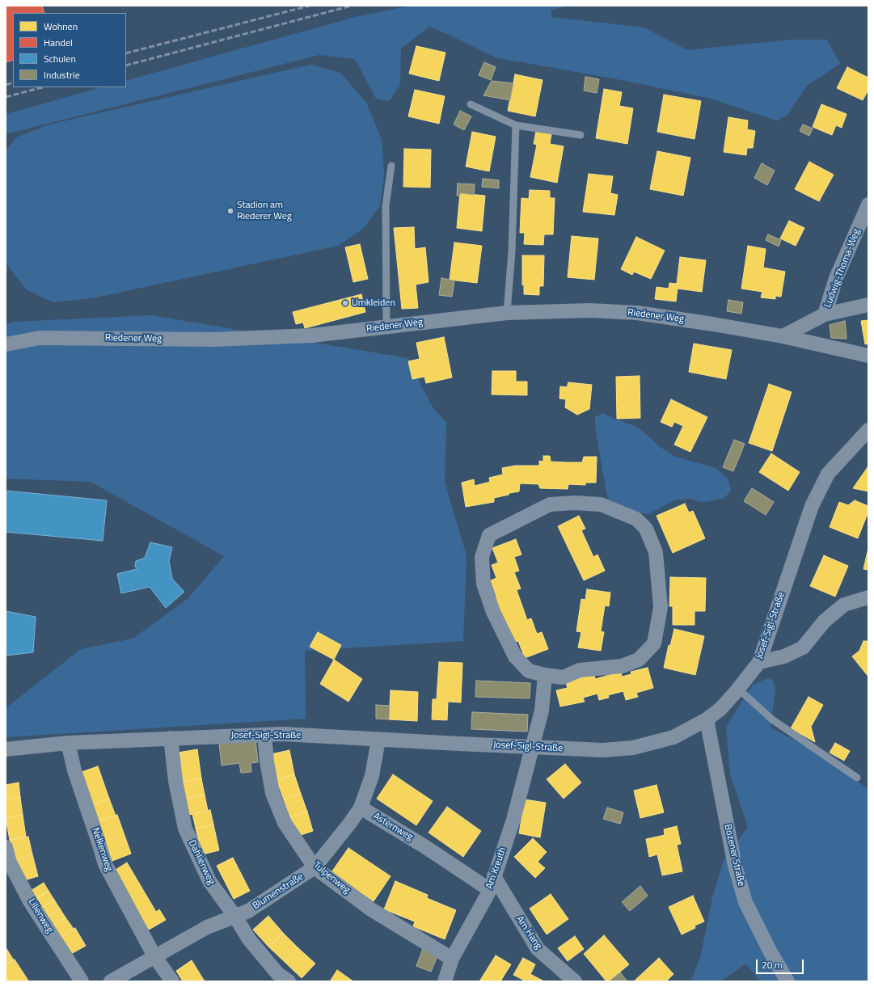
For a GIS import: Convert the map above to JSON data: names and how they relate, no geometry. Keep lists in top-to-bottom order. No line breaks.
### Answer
{"streets":{"street":["Ludwig-Thoma-Weg","Riedener Weg","Josef-Sigl-Straße","Asternweg","Nelkenweg","Bozener Straße","Dahlienweg","Am Kreuth","Tulpenweg","Blumenstraße","Lilienweg","Am Hang"]},"crossings":[["Josef-Sigl-Straße","Nelkenweg"],["Josef-Sigl-Straße","Bozener Straße"],["Josef-Sigl-Straße","Dahlienweg"],["Josef-Sigl-Straße","Am Kreuth"],["Josef-Sigl-Straße","Tulpenweg"],["Josef-Sigl-Straße","Blumenstraße"],["Asternweg","Am Kreuth"],["Asternweg","Blumenstraße"],["Nelkenweg","Blumenstraße"],["Dahlienweg","Blumenstraße"],["Am Kreuth","Tulpenweg"],["Am Kreuth","Am Hang"],["Tulpenweg","Blumenstraße"]],"places":["Stadion am Riederer Weg","Umkleiden"],"legend":["Wohnen","Handel","Schulen","Industrie"],"scale_bar":"20 m"}
